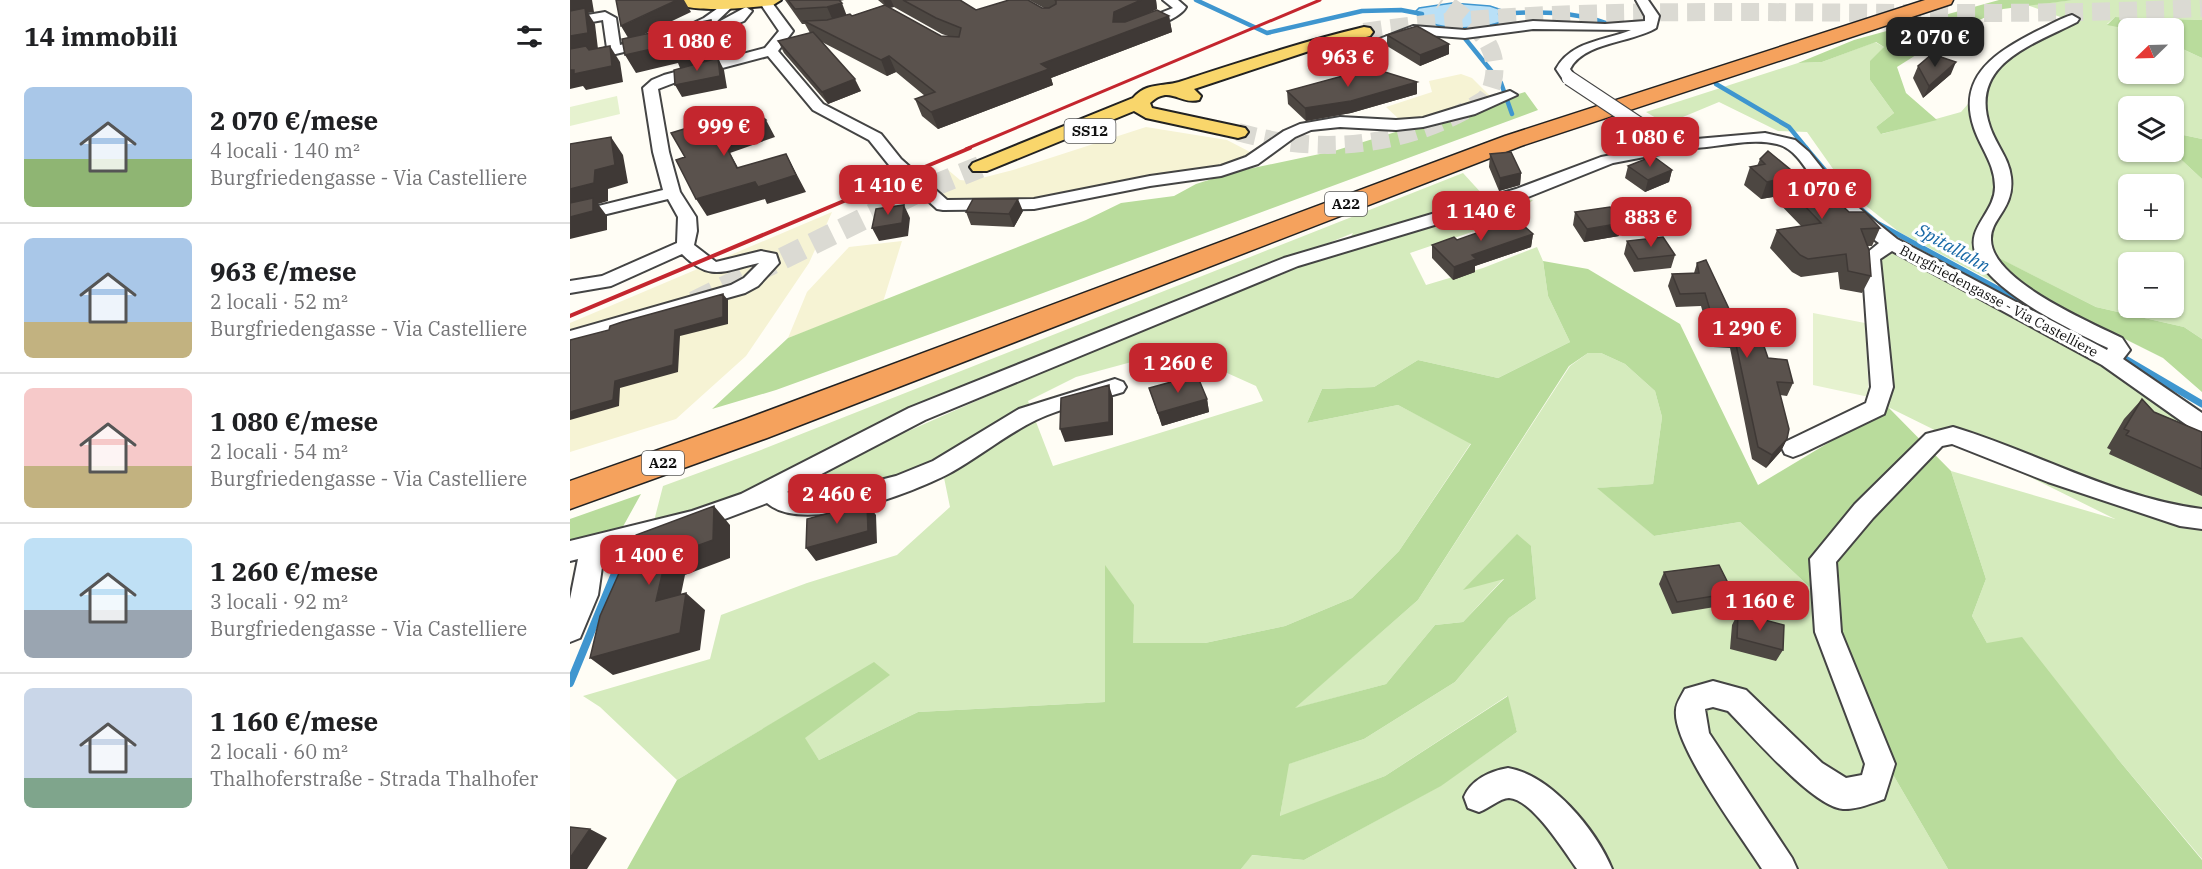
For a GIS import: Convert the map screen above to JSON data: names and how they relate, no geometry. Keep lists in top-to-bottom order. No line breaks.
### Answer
{"streets":{"highway":["A22"],"main road":["SS12"],"street":["Burgfriedengasse - Via Castelliere"]},"water":["Spitallahn"],"north":"bottom left","page":{"heading":"14 immobili","price":["2 070 €","1 080 €","963 €","999 €","1 080 €","1 410 €","1 070 €","1 140 €","883 €","1 290 €","1 260 €","2 460 €","1 400 €","1 160 €"],"map_buttons":["+","−"],"list":[{"name":"2 070 €/mese","note":"4 locali · 140 m² · Burgfriedengasse - Via Castelliere"},{"name":"963 €/mese","note":"2 locali · 52 m² · Burgfriedengasse - Via Castelliere"},{"name":"1 080 €/mese","note":"2 locali · 54 m² · Burgfriedengasse - Via Castelliere"},{"name":"1 260 €/mese","note":"3 locali · 92 m² · Burgfriedengasse - Via Castelliere"},{"name":"1 160 €/mese","note":"2 locali · 60 m² · Thalhoferstraße - Strada Thalhofer"}]}}
